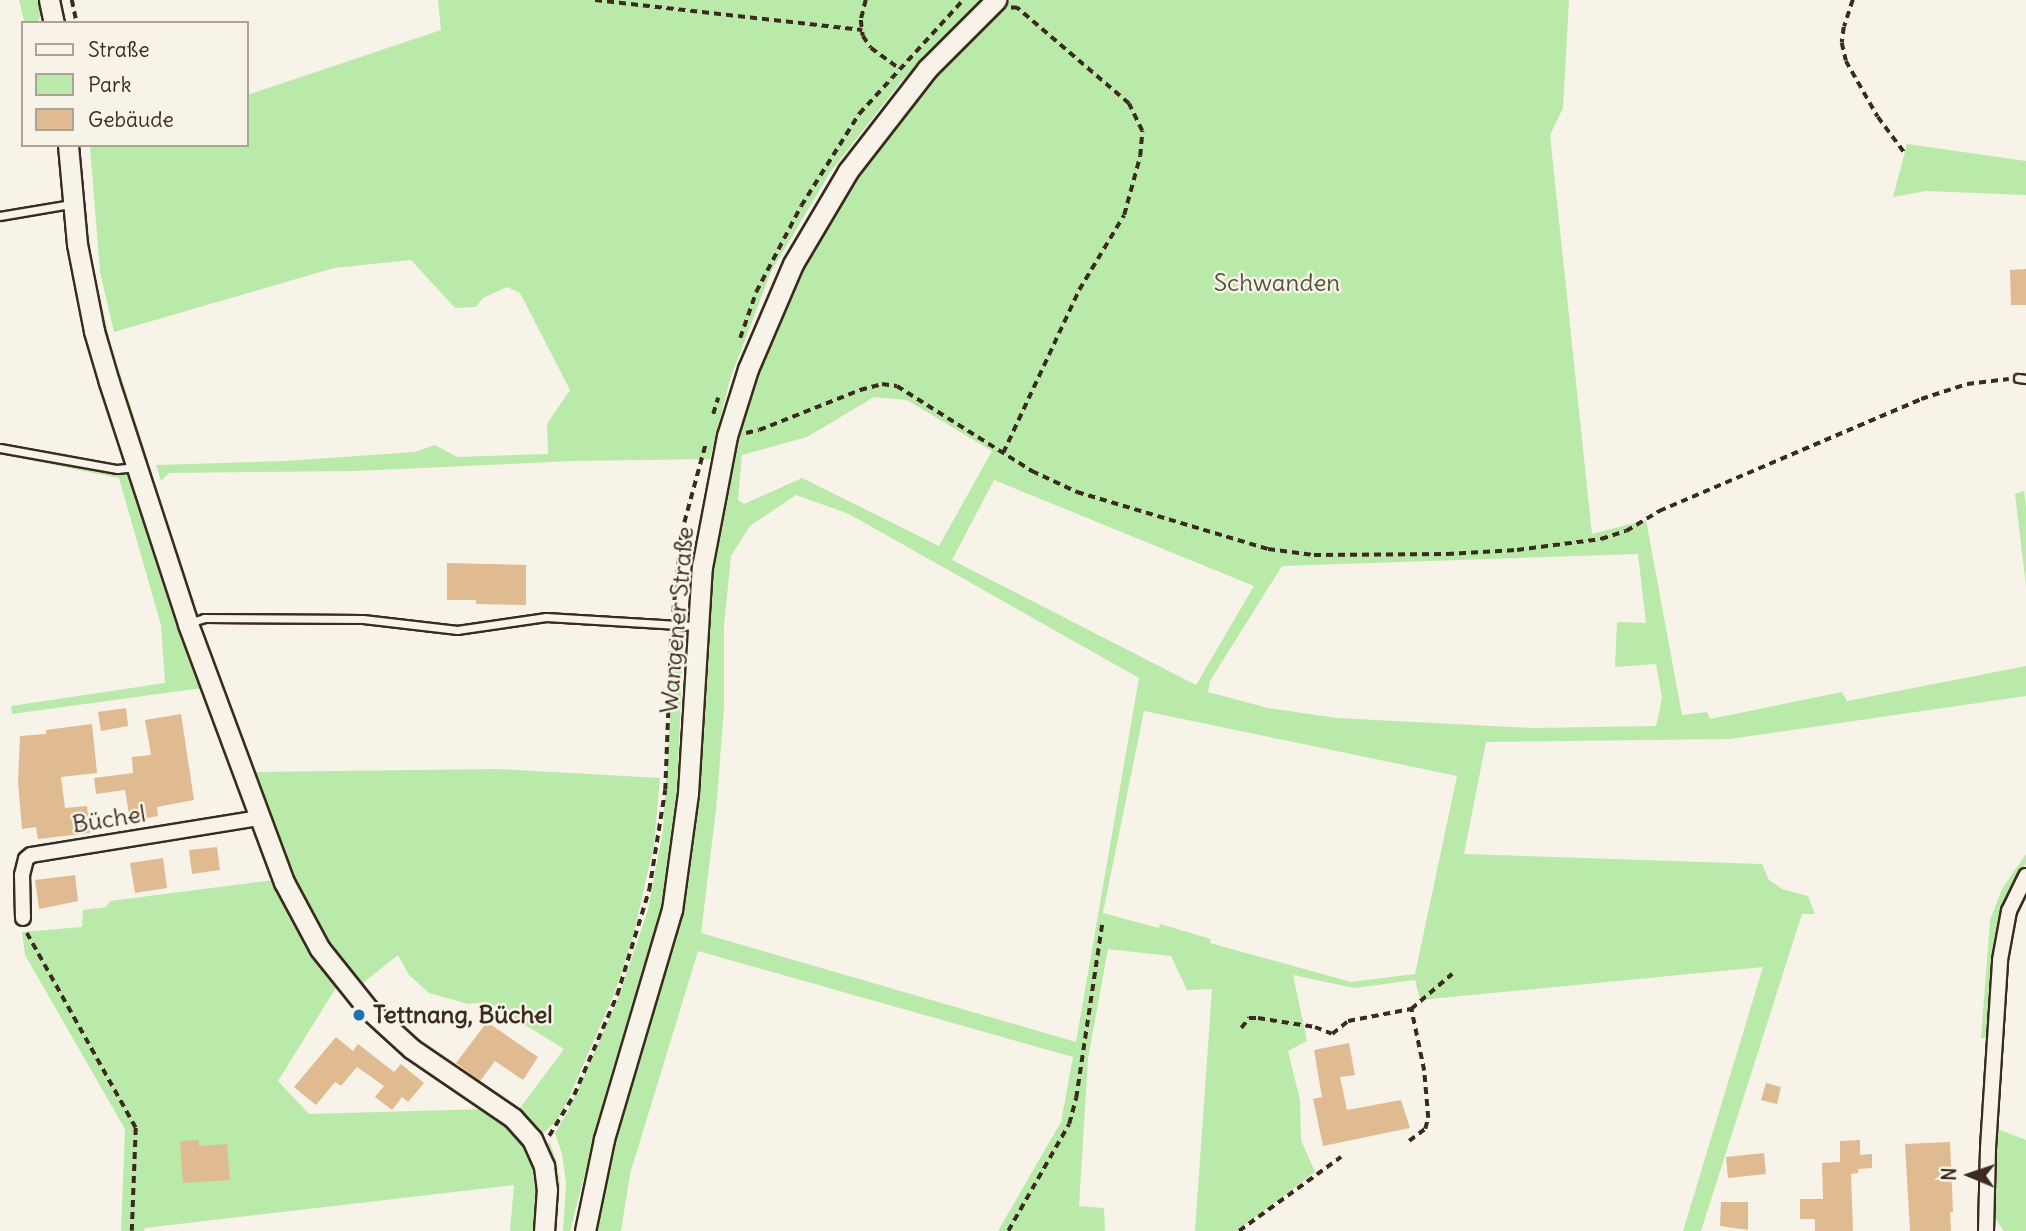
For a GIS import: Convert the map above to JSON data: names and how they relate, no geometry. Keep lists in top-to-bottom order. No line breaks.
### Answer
{"streets":{"main road":["Wangener Straße"],"street":["Büchel"]},"parks":["Schwanden"],"places":["Tettnang, Büchel"],"legend":["Straße","Park","Gebäude"],"north":"left"}
